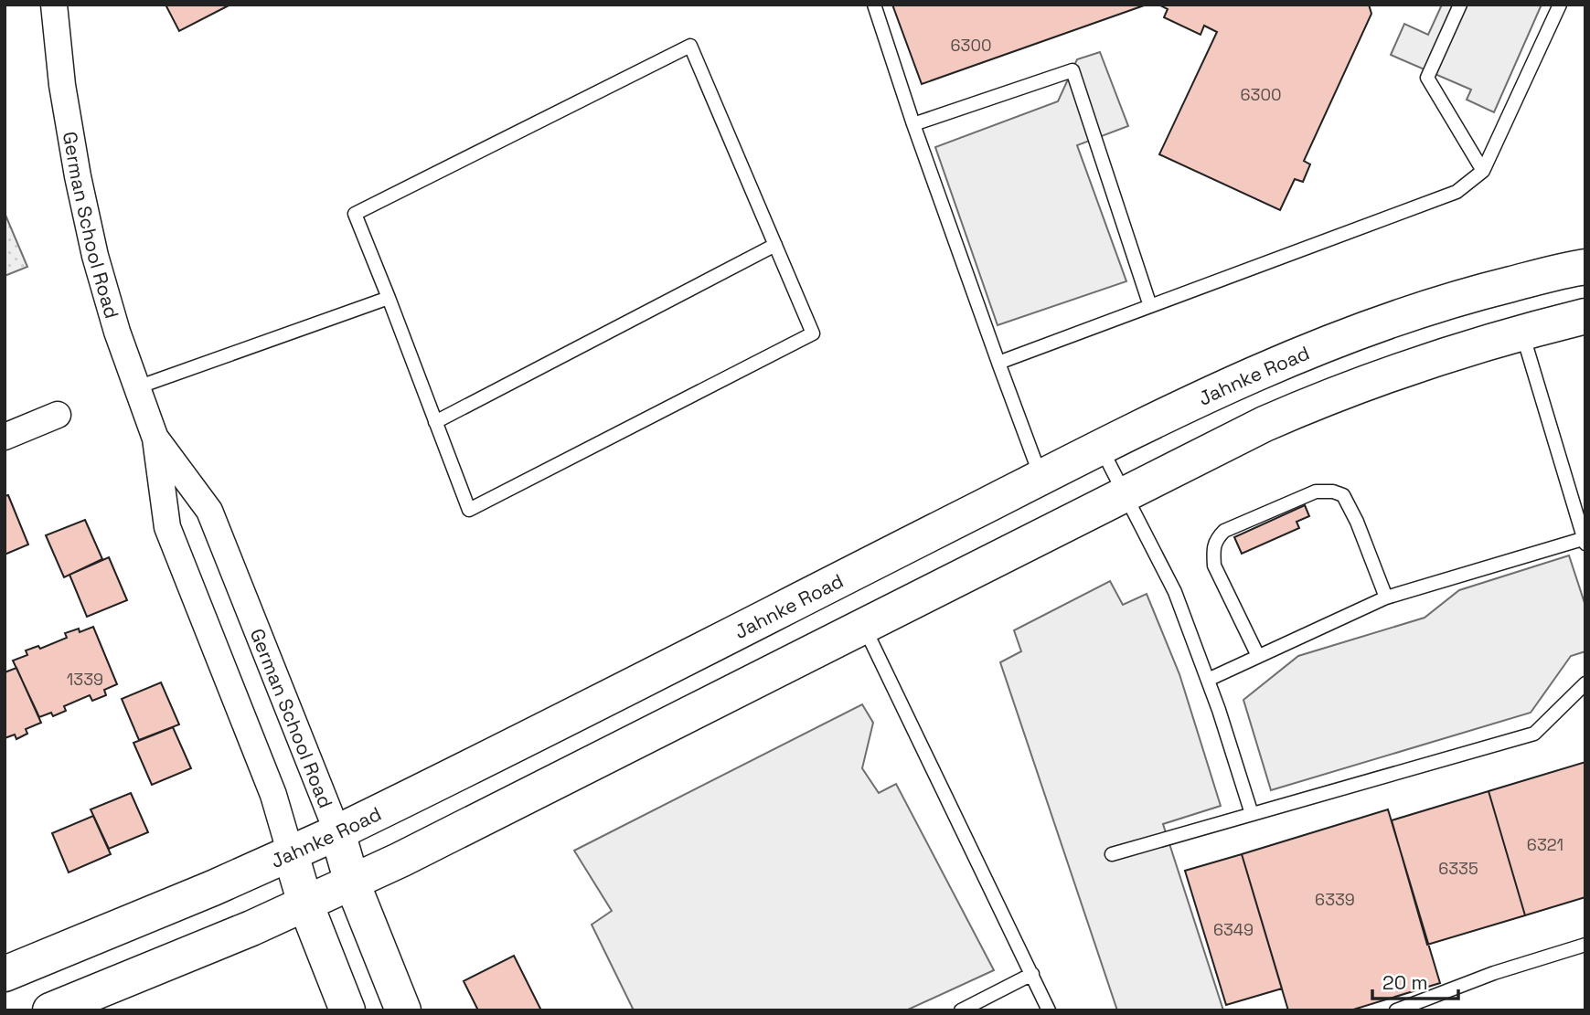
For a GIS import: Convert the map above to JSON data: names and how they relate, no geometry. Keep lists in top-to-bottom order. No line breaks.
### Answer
{"streets":{"main road":["German School Road","Jahnke Road"]},"crossings":[["German School Road","Jahnke Road"]],"house_numbers":["6300","6300","1339","6321","6335","6339","6349"],"scale_bar":"20 m"}
